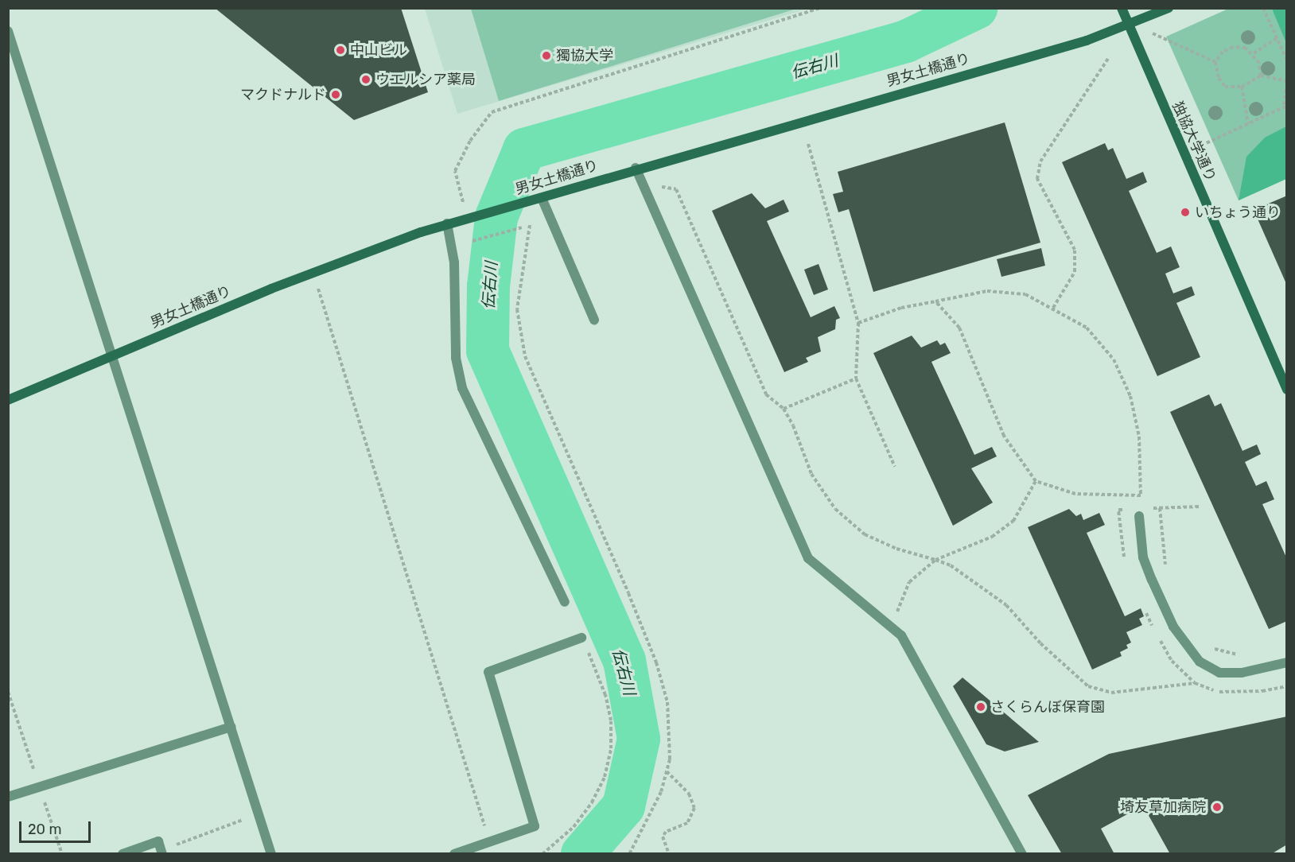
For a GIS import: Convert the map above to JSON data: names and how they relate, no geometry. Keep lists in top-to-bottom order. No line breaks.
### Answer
{"streets":{"street":["男女土橋通り","独協大学通り"]},"crossings":[["男女土橋通り","独協大学通り"]],"water":["伝右川"],"places":["中山ビル","獨協大学","ウエルシア薬局","マクドナルド","いちょう通り","さくらんぼ保育園","埼友草加病院"],"scale_bar":"20 m"}
